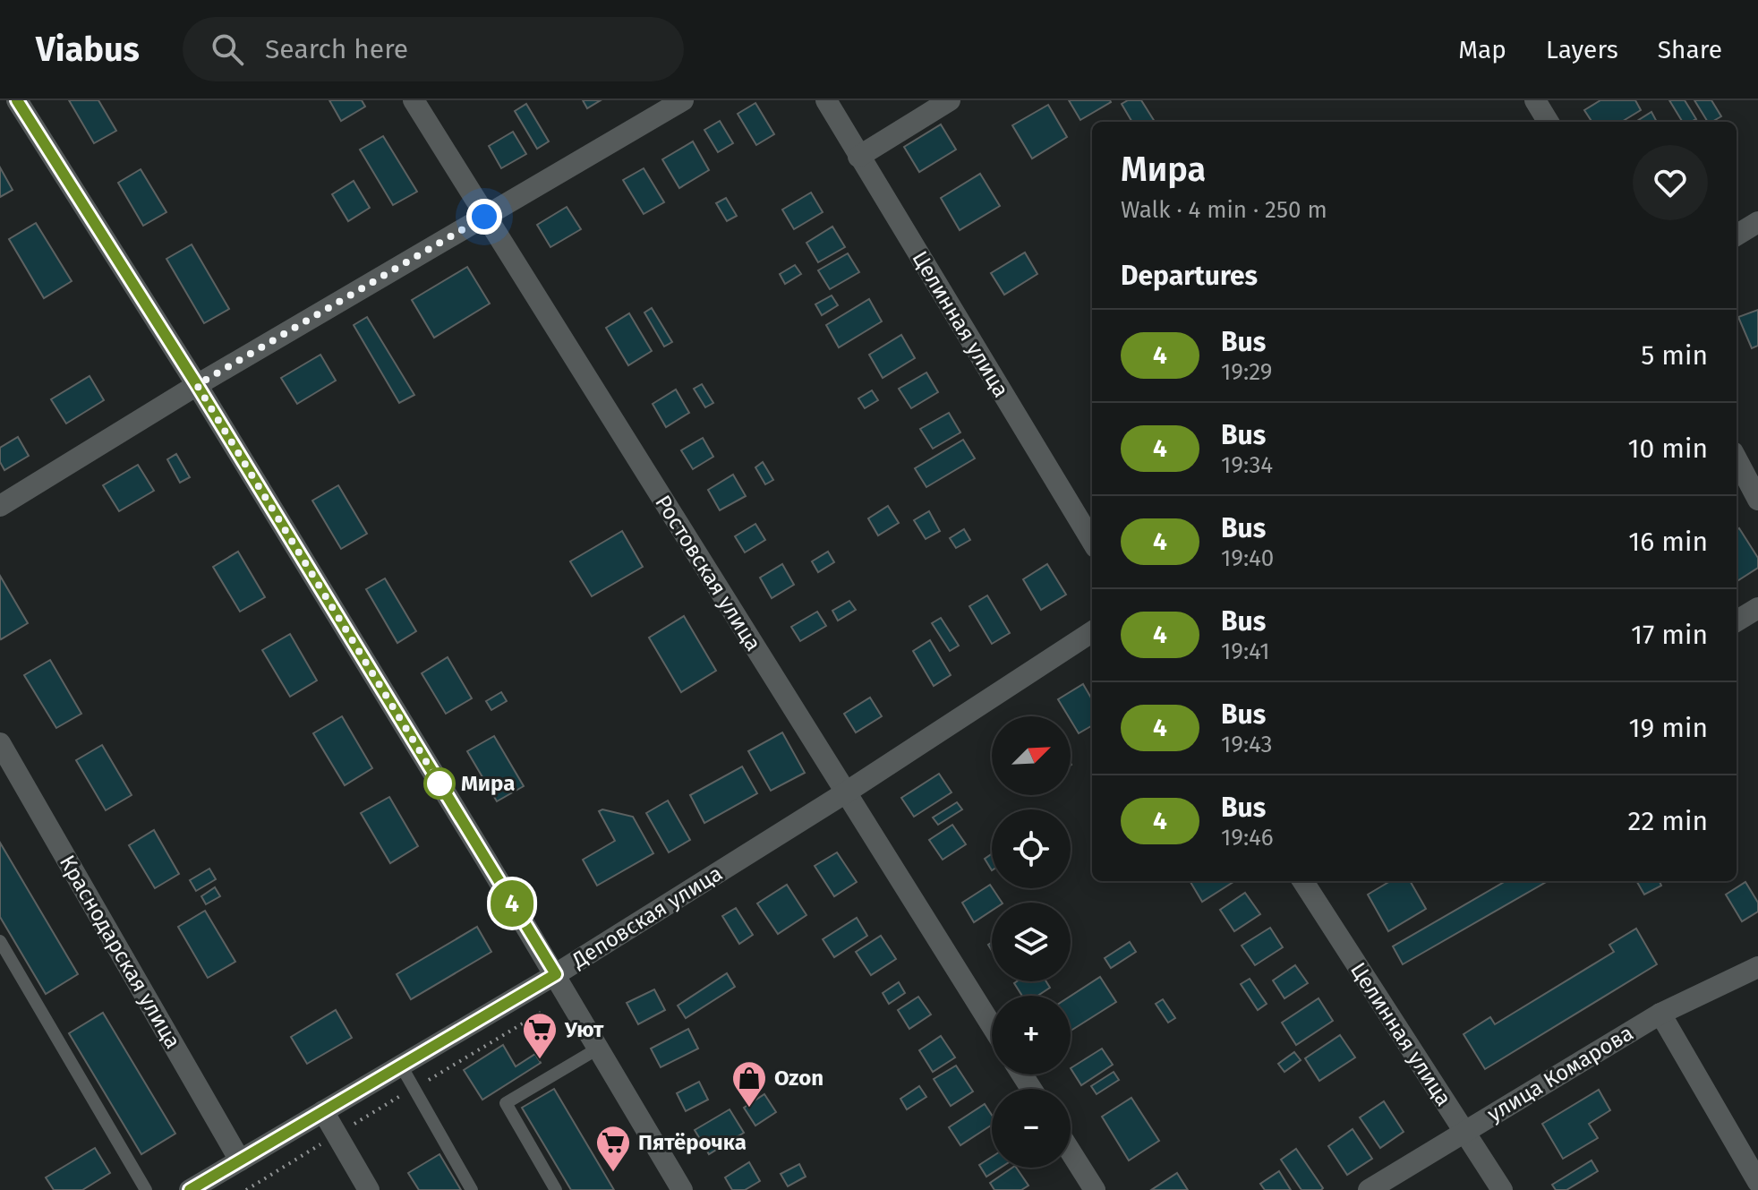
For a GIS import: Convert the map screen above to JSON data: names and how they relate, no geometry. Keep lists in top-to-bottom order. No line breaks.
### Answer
{"streets":{"street":["Целинная улица","Ростовская улица","Деповская улица","Краснодарская улица","улица Комарова"]},"crossings":[["Целинная улица","улица Комарова"],["Ростовская улица","Деповская улица"],["Деповская улица","Краснодарская улица"]],"places":{"other":["Мира"],"supermarket":["Уют","Пятёрочка"],"shop":["Ozon"]},"lines":["bus line 4"],"north":"top right","page":{"header":"Viabus","search":"Search here","nav":["Map","Layers","Share"],"on_map":"4","heading":[["Мира","Walk · 4 min · 250 m"],"Departures"],"list":[{"mark":"4","name":"Bus","note":"19:29","value":"5 min"},{"mark":"4","name":"Bus","note":"19:34","value":"10 min"},{"mark":"4","name":"Bus","note":"19:40","value":"16 min"},{"mark":"4","name":"Bus","note":"19:41","value":"17 min"},{"mark":"4","name":"Bus","note":"19:43","value":"19 min"},{"mark":"4","name":"Bus","note":"19:46","value":"22 min"}],"map_buttons":["+","−"]}}
